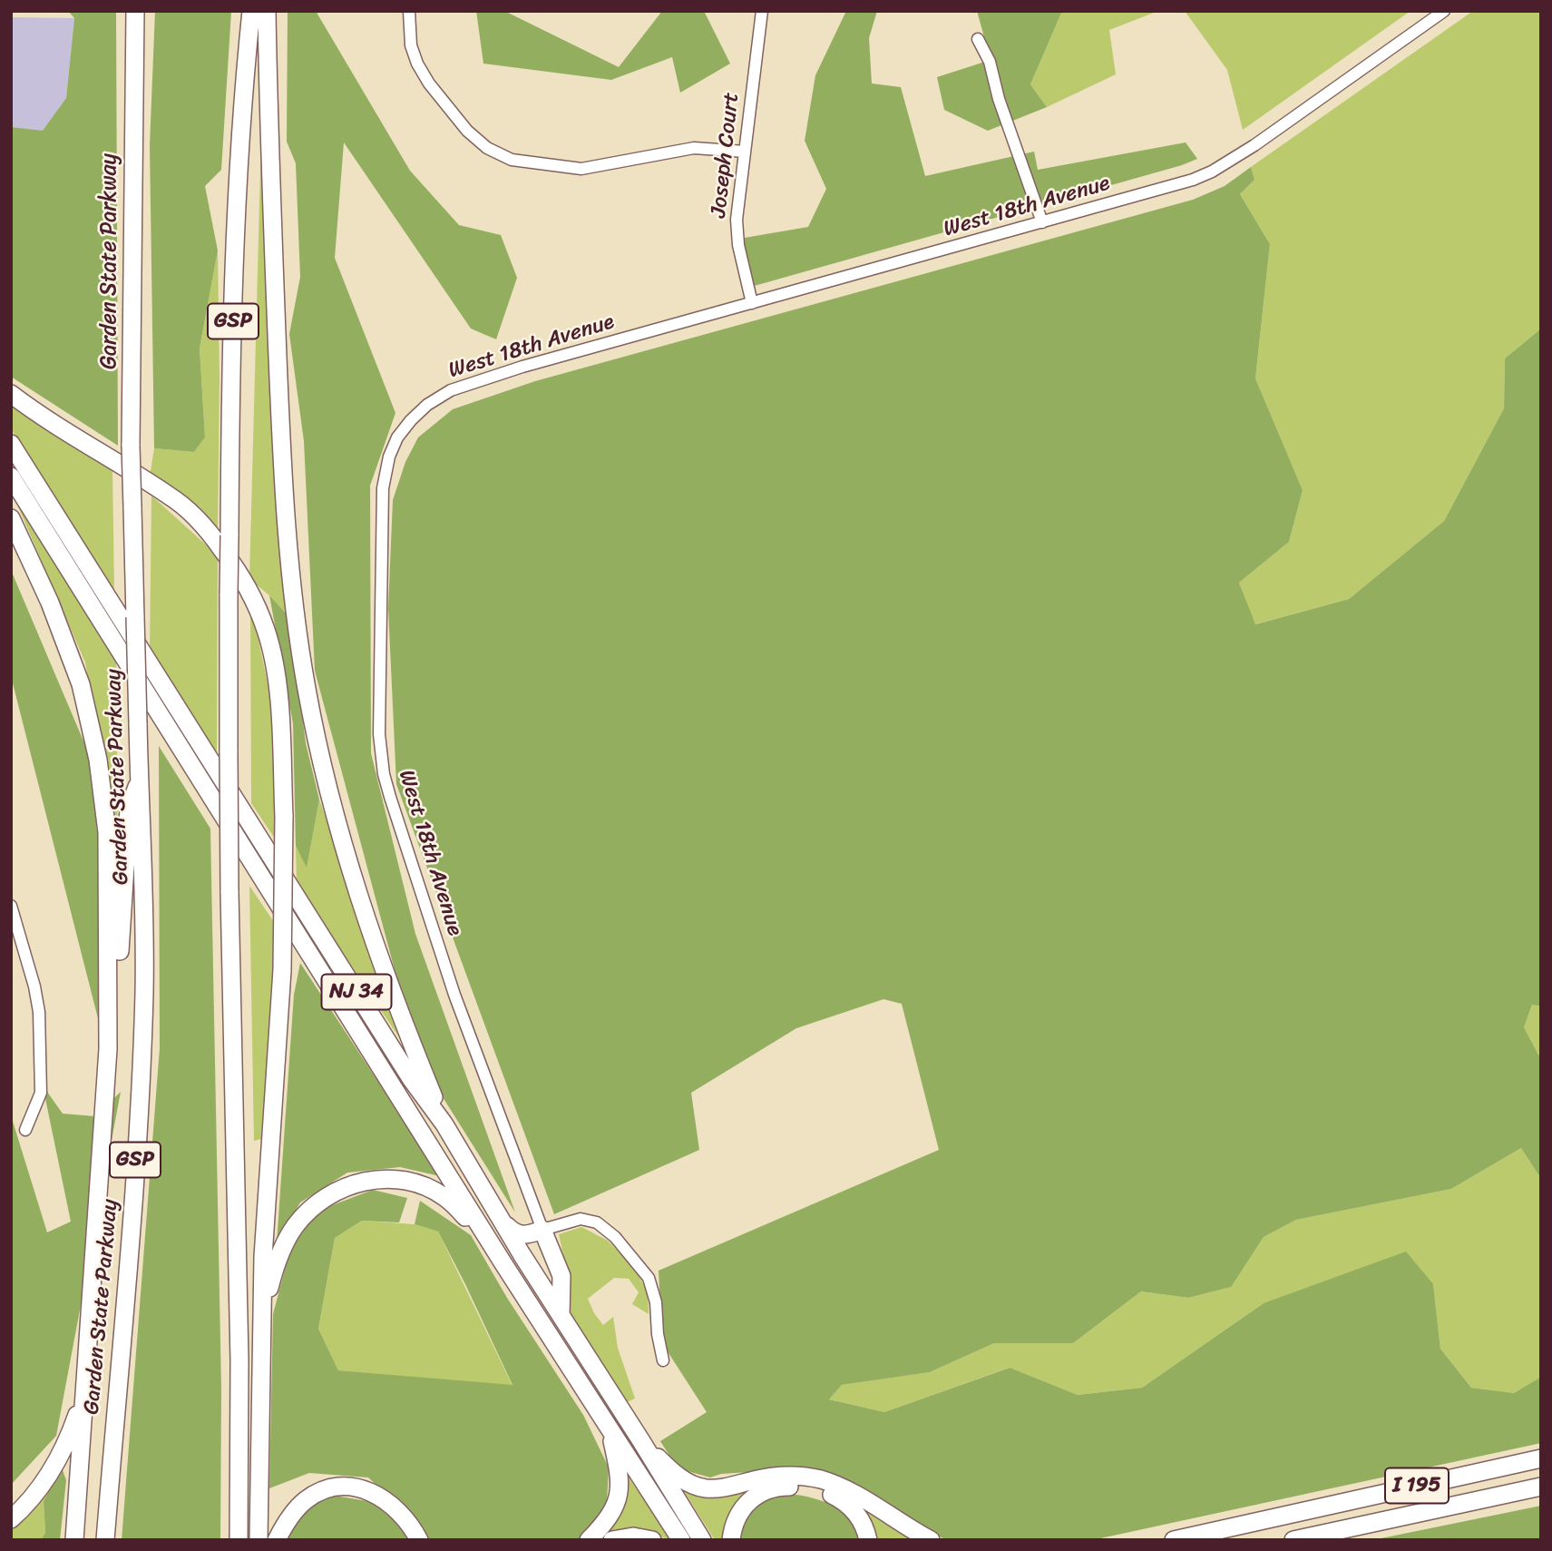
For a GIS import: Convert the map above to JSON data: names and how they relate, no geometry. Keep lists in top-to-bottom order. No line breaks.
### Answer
{"streets":{"highway":["Garden State Parkway","GSP","NJ 34","I 195"],"street":["Joseph Court","West 18th Avenue"]},"crossings":[["Joseph Court","West 18th Avenue"]]}
